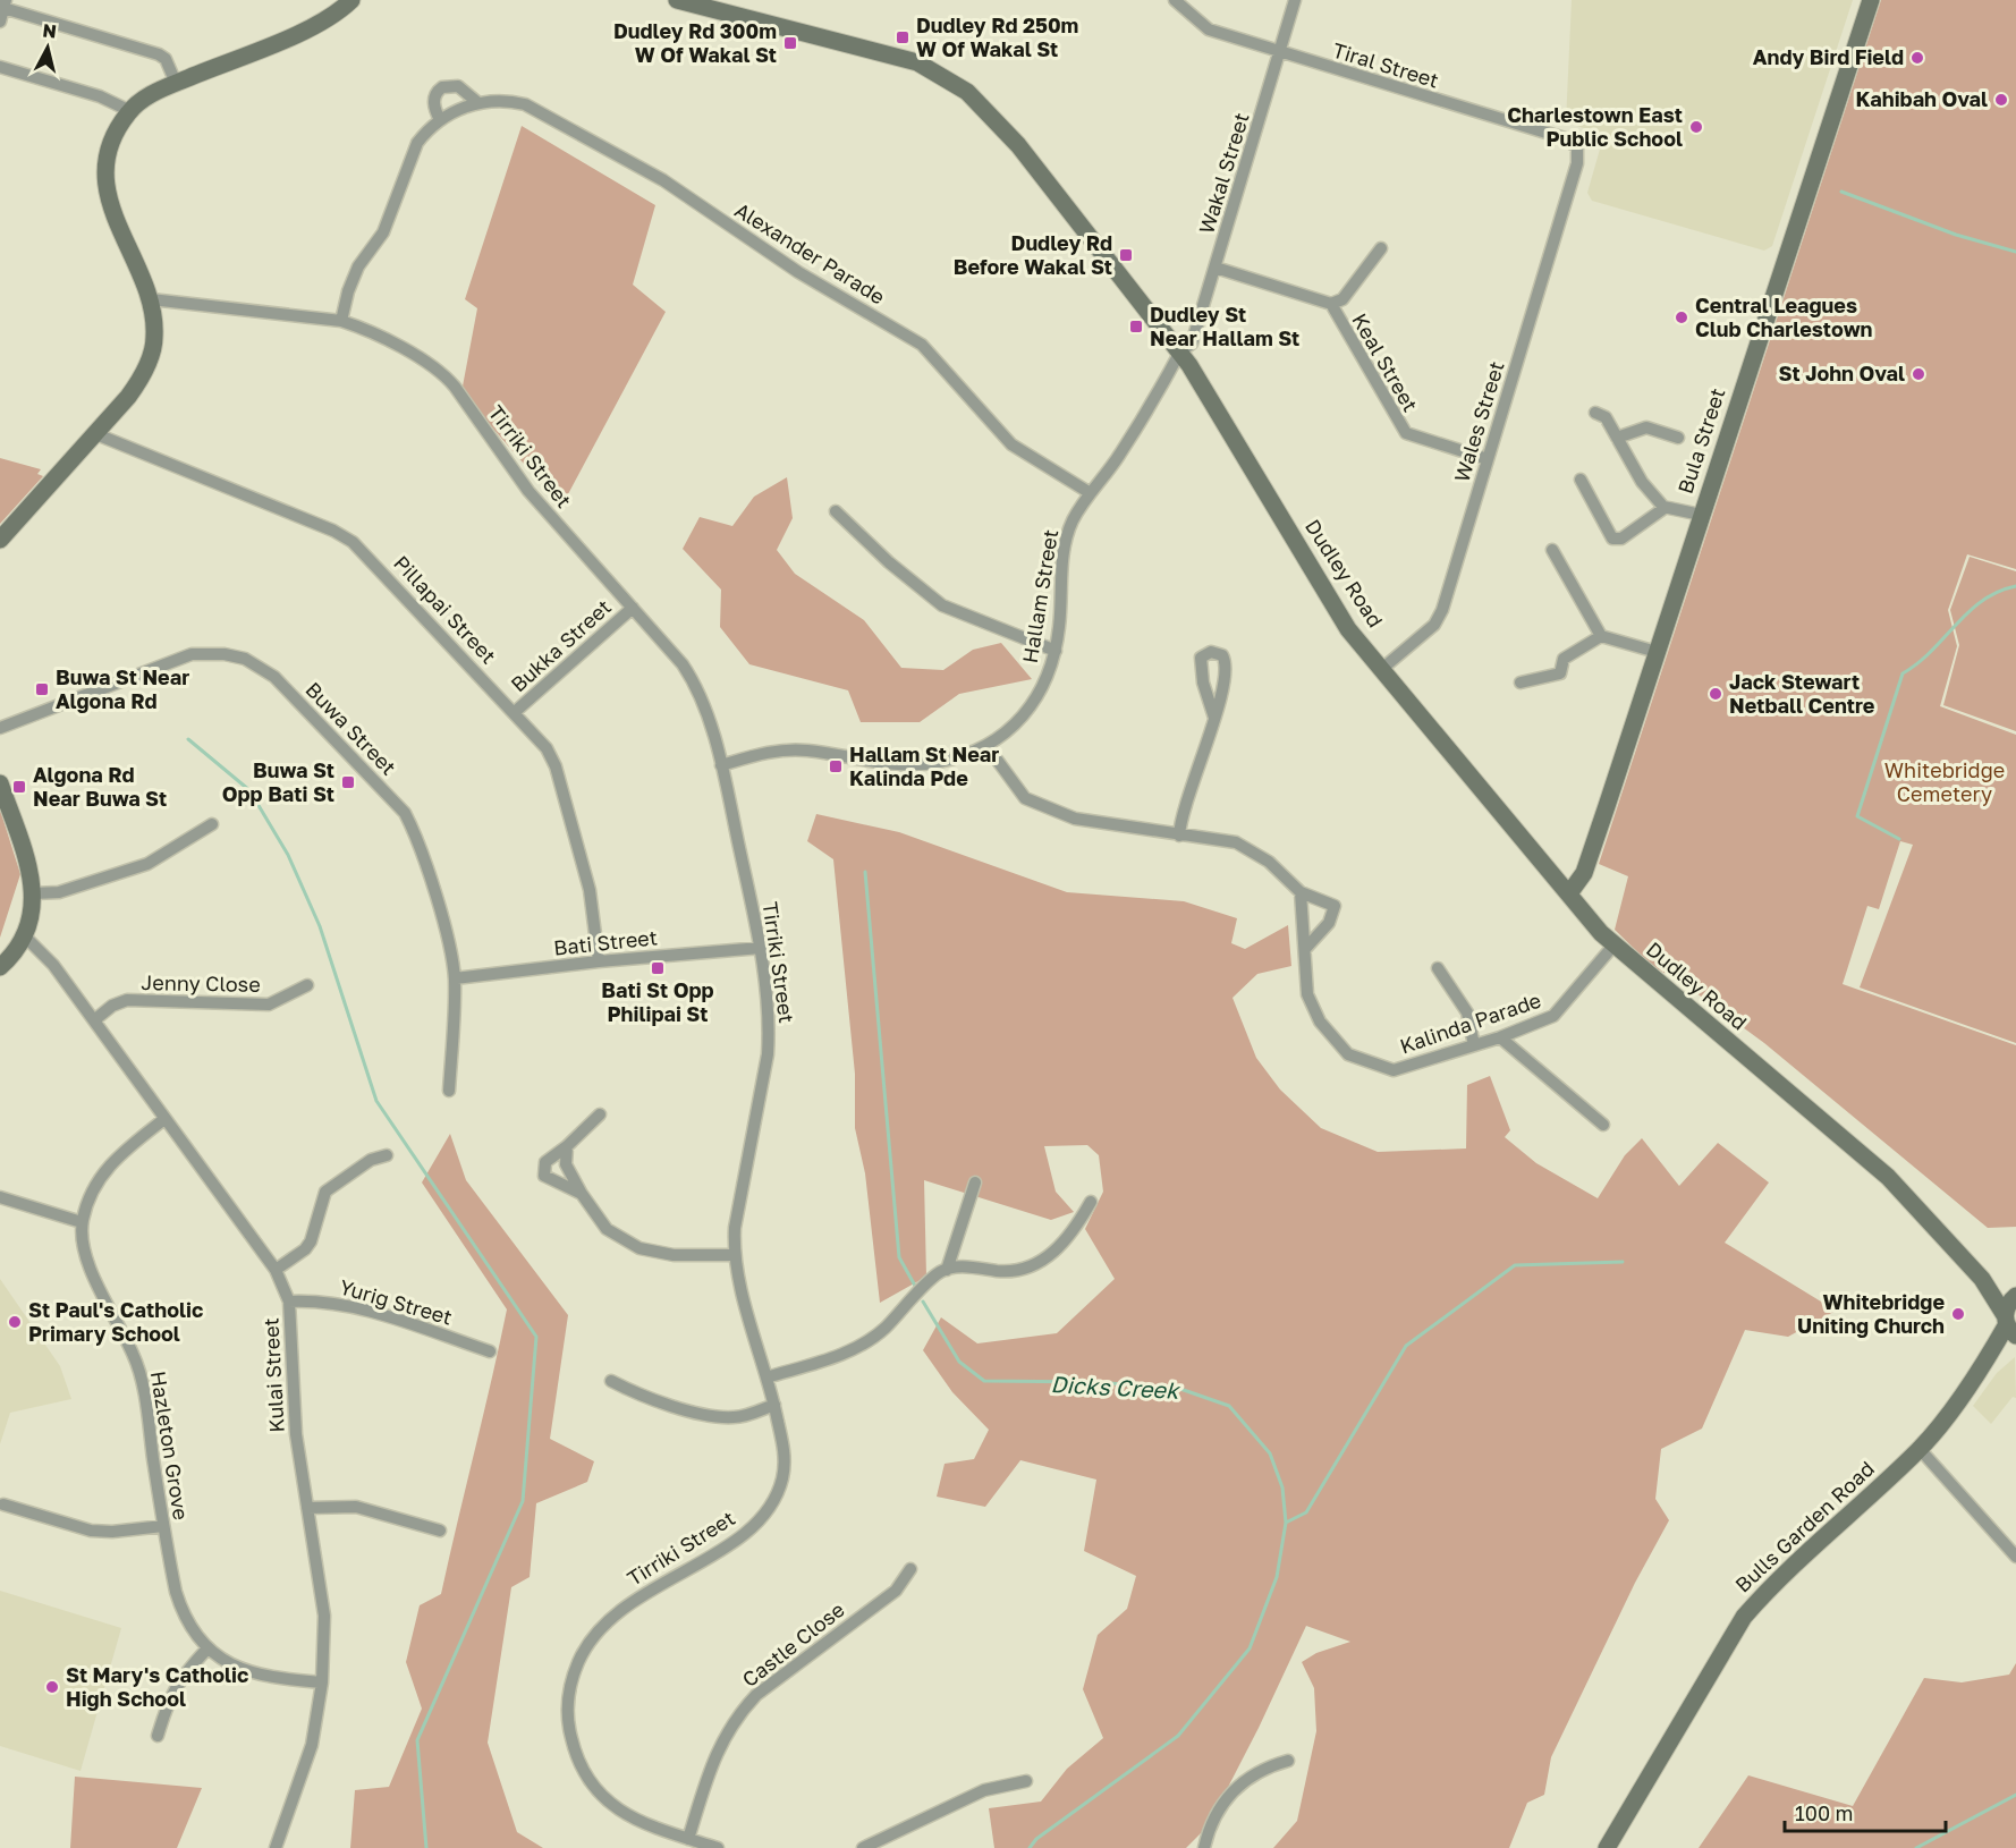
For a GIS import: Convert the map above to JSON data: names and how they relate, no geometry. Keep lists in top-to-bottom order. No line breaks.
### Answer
{"streets":{"main road":["Bula Street","Dudley Road","Bulls Garden Road"],"street":["Tiral Street","Wakal Street","Alexander Parade","Keal Street","Wales Street","Tirriki Street","Hallam Street","Pillapai Street","Bukka Street","Buwa Street","Bati Street","Jenny Close","Kalinda Parade","Yurig Street","Kulai Street","Hazleton Grove","Castle Close"]},"crossings":[["Tiral Street","Wakal Street"],["Tiral Street","Wales Street"],["Wakal Street","Keal Street"],["Wakal Street","Dudley Road"],["Wakal Street","Hallam Street"],["Alexander Parade","Tirriki Street"],["Alexander Parade","Hallam Street"],["Keal Street","Wales Street"],["Wales Street","Dudley Road"],["Bula Street","Dudley Road"],["Tirriki Street","Hallam Street"],["Tirriki Street","Bukka Street"],["Tirriki Street","Bati Street"],["Tirriki Street","Castle Close"],["Dudley Road","Hallam Street"],["Dudley Road","Kalinda Parade"],["Dudley Road","Bulls Garden Road"],["Pillapai Street","Bukka Street"],["Pillapai Street","Bati Street"],["Buwa Street","Bati Street"],["Jenny Close","Kulai Street"],["Yurig Street","Kulai Street"],["Kulai Street","Hazleton Grove"]],"water":["Dicks Creek"],"parks":["Whitebridge Cemetery"],"places":{"transit":["Dudley Rd 250m W Of Wakal St","Dudley Rd 300m W Of Wakal St","Dudley Rd Before Wakal St","Dudley St Near Hallam St","Buwa St Near Algona Rd","Hallam St Near Kalinda Pde","Buwa St Opp Bati St","Algona Rd Near Buwa St","Bati St Opp Philipai St"],"other":["Andy Bird Field","Kahibah Oval","Charlestown East Public School","Central Leagues Club Charlestown","St John Oval","Jack Stewart Netball Centre","Whitebridge Uniting Church","St Paul's Catholic Primary School","St Mary's Catholic High School"]},"scale_bar":"100 m","north":"top"}
